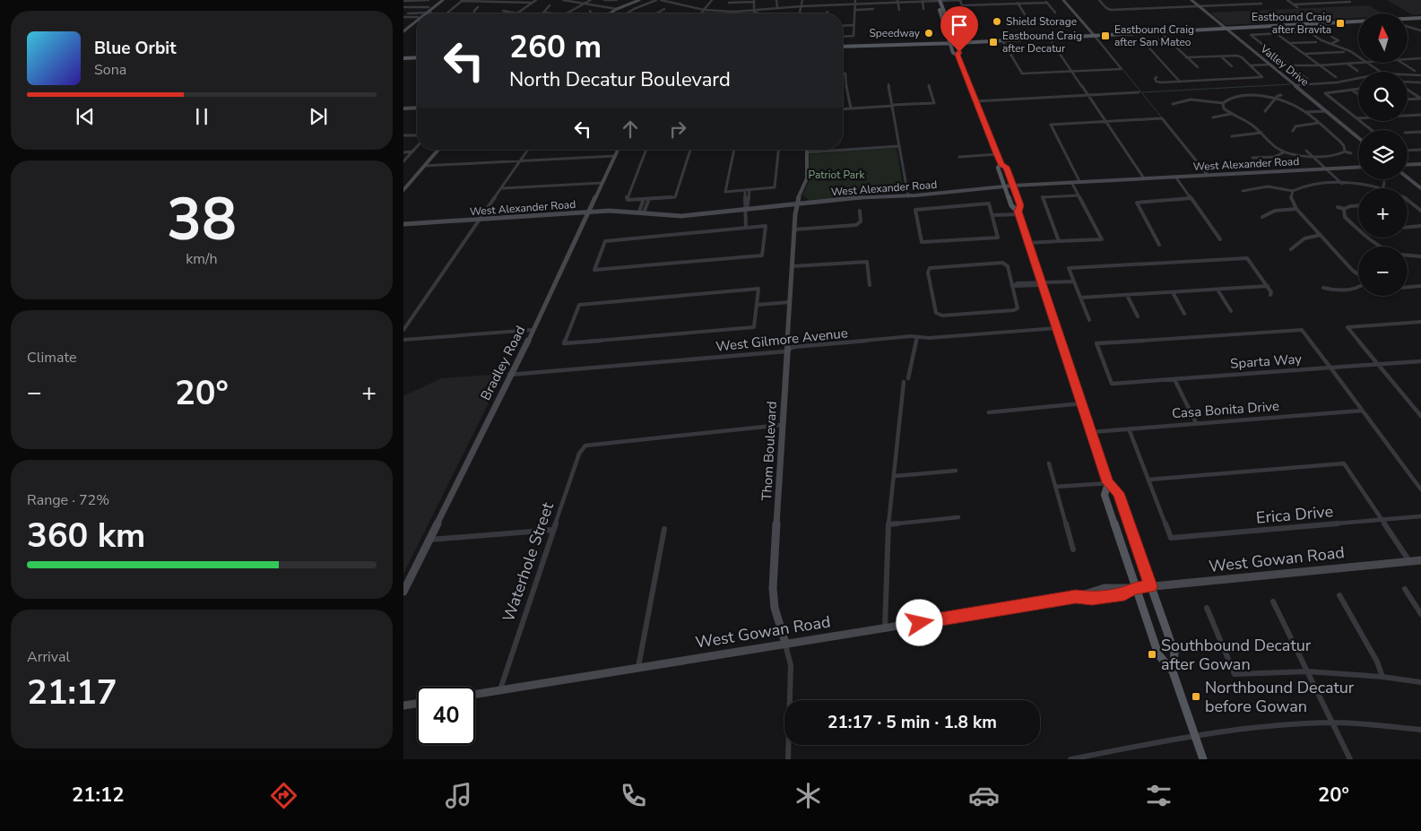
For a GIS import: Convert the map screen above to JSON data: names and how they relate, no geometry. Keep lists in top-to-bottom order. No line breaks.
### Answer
{"streets":{"street":["Valley Drive","West Alexander Road","West Gilmore Avenue","Sparta Way","Bradley Road","Casa Bonita Drive","Thom Boulevard","Erica Drive","West Gowan Road","Waterhole Street"]},"crossings":[["West Alexander Road","Bradley Road"],["West Alexander Road","Thom Boulevard"],["West Gilmore Avenue","Bradley Road"],["West Gilmore Avenue","Thom Boulevard"],["Thom Boulevard","West Gowan Road"],["Thom Boulevard","Waterhole Street"],["West Gowan Road","Waterhole Street"]],"parks":["Patriot Park"],"places":{"other":["Shield Storage","Speedway"],"transit":["Eastbound Craig after Bravita","Eastbound Craig after San Mateo","Eastbound Craig after Decatur","Southbound Decatur after Gowan","Northbound Decatur before Gowan"]},"north":"top","page":{"map_buttons":["+","−"],"turn":["260 m","North Decatur Boulevard"],"song":["Blue Orbit","Sona"],"tile":[["38","km/h"],"Climate",["Range · 72%","360 km"],["Arrival","21:17"]],"heat":["−","20°","+"],"limit":"40","trip":"21:17 · 5 min · 1.8 km","tabs":["21:12","20°"]}}
